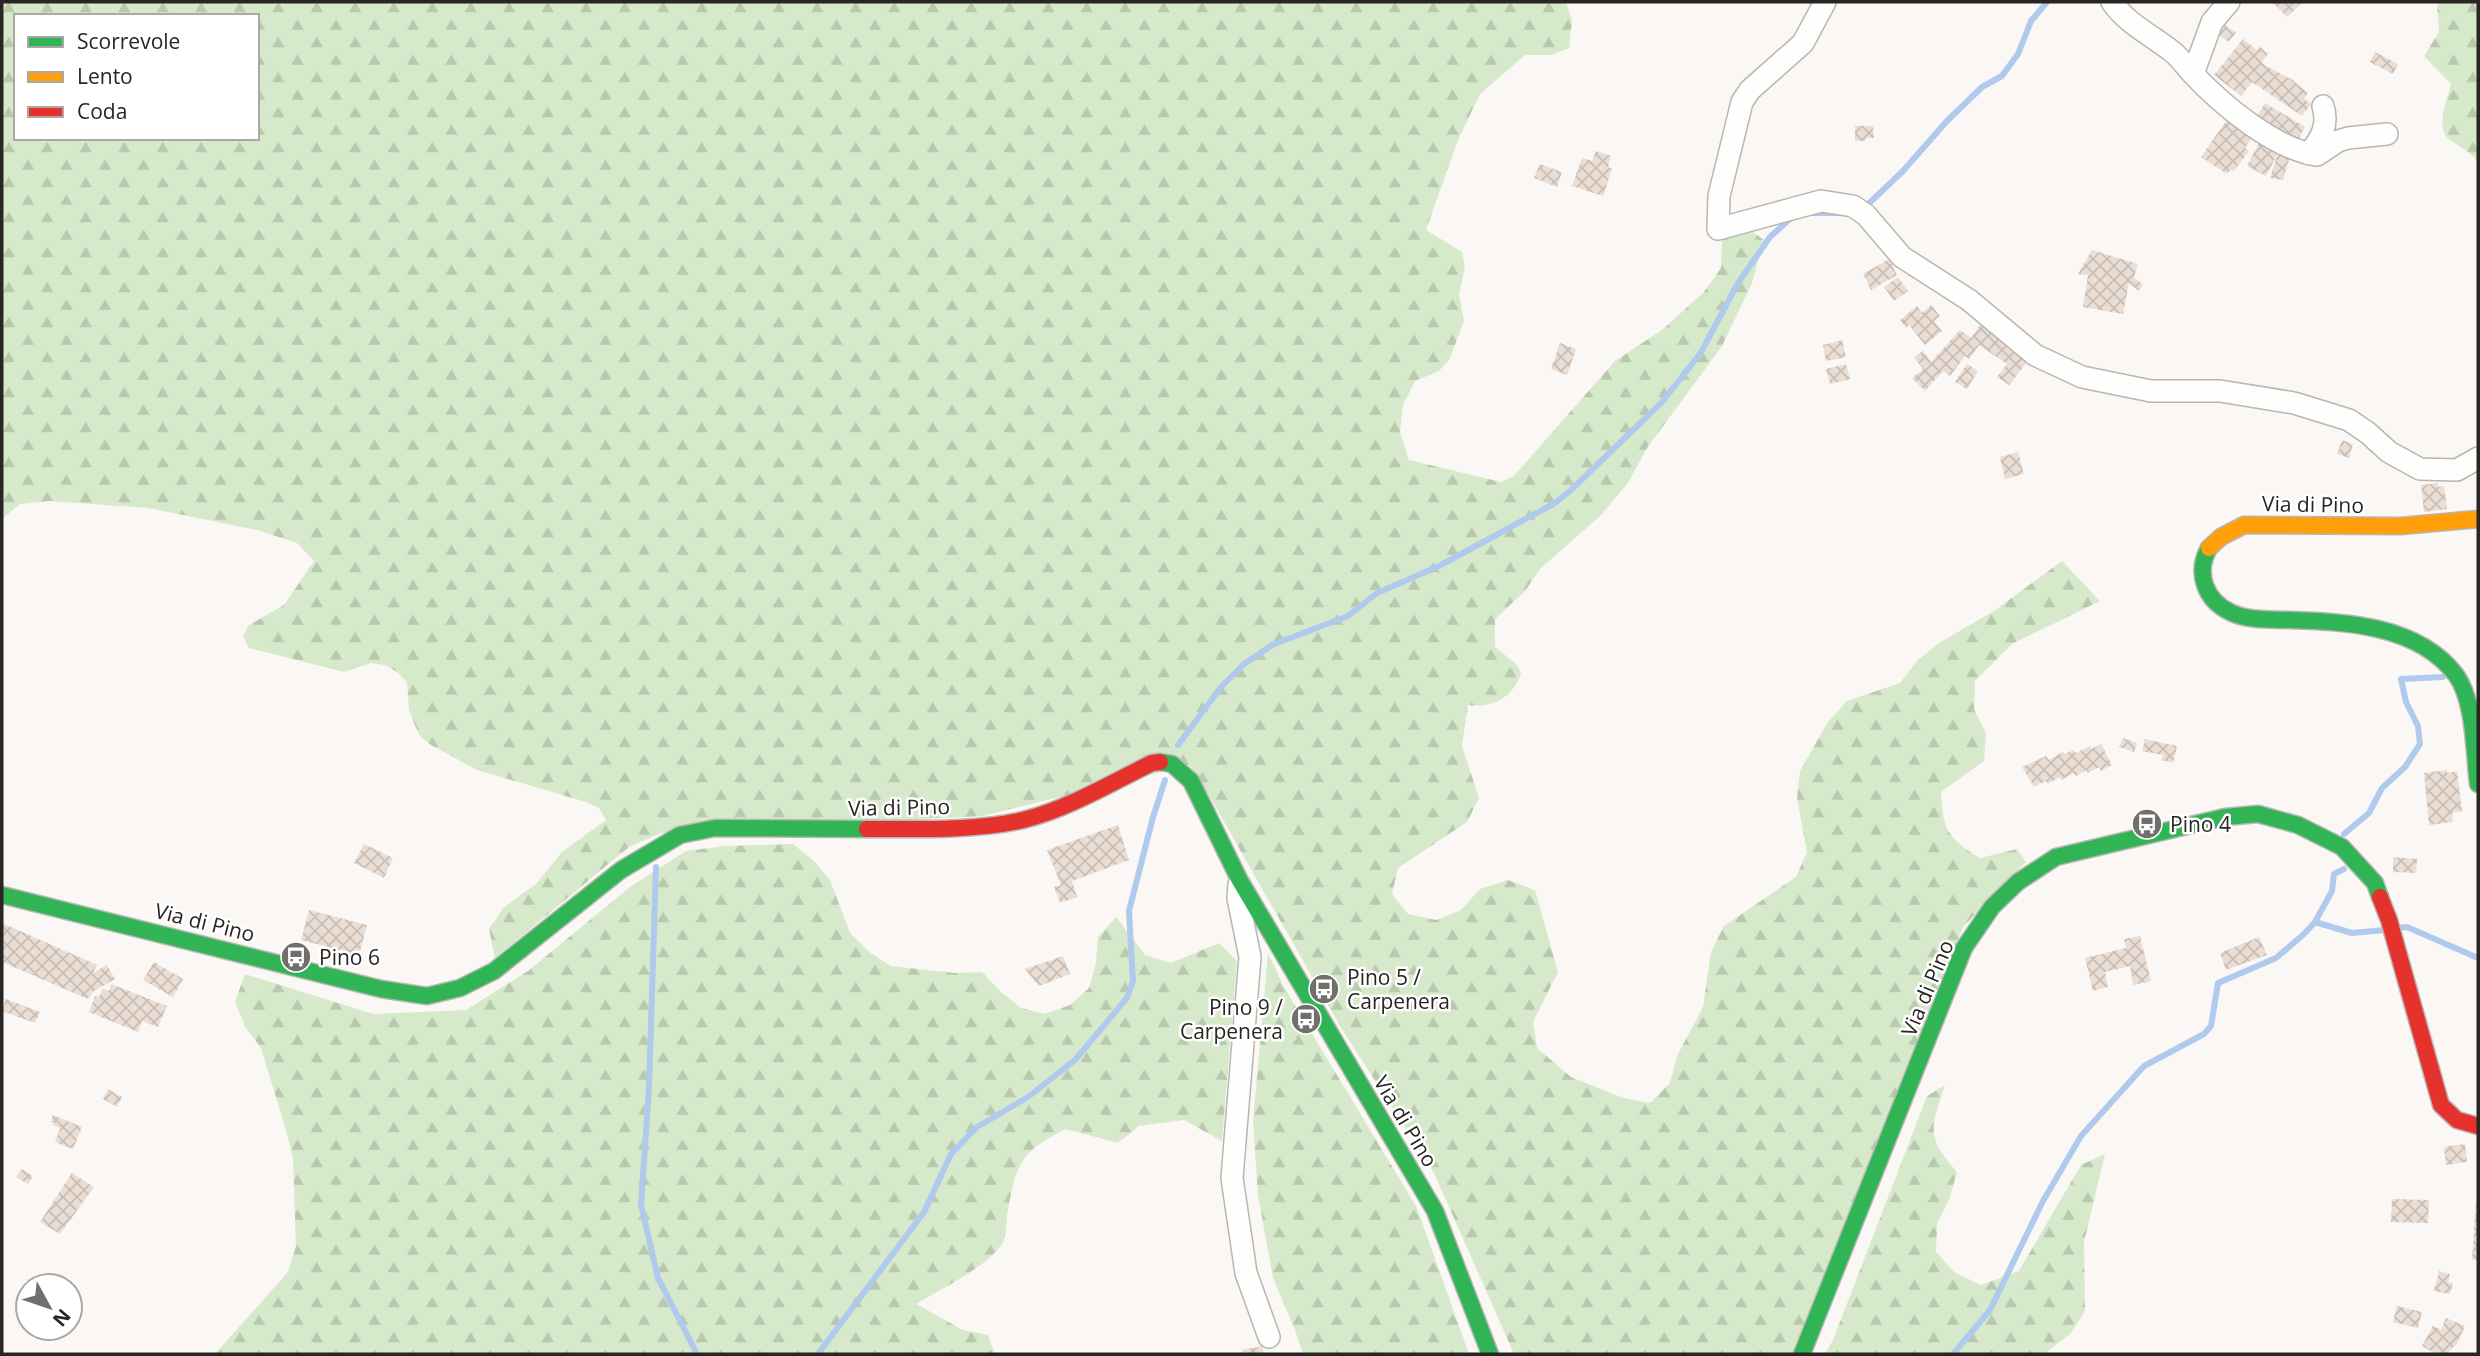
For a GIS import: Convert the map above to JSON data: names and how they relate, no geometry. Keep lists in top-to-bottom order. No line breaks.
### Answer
{"streets":{"street":["Via di Pino"]},"places":{"bus stop":["Pino 4","Pino 6","Pino 5 / Carpenera","Pino 9 / Carpenera"]},"legend":["Scorrevole","Lento","Coda"],"north":"bottom right"}
